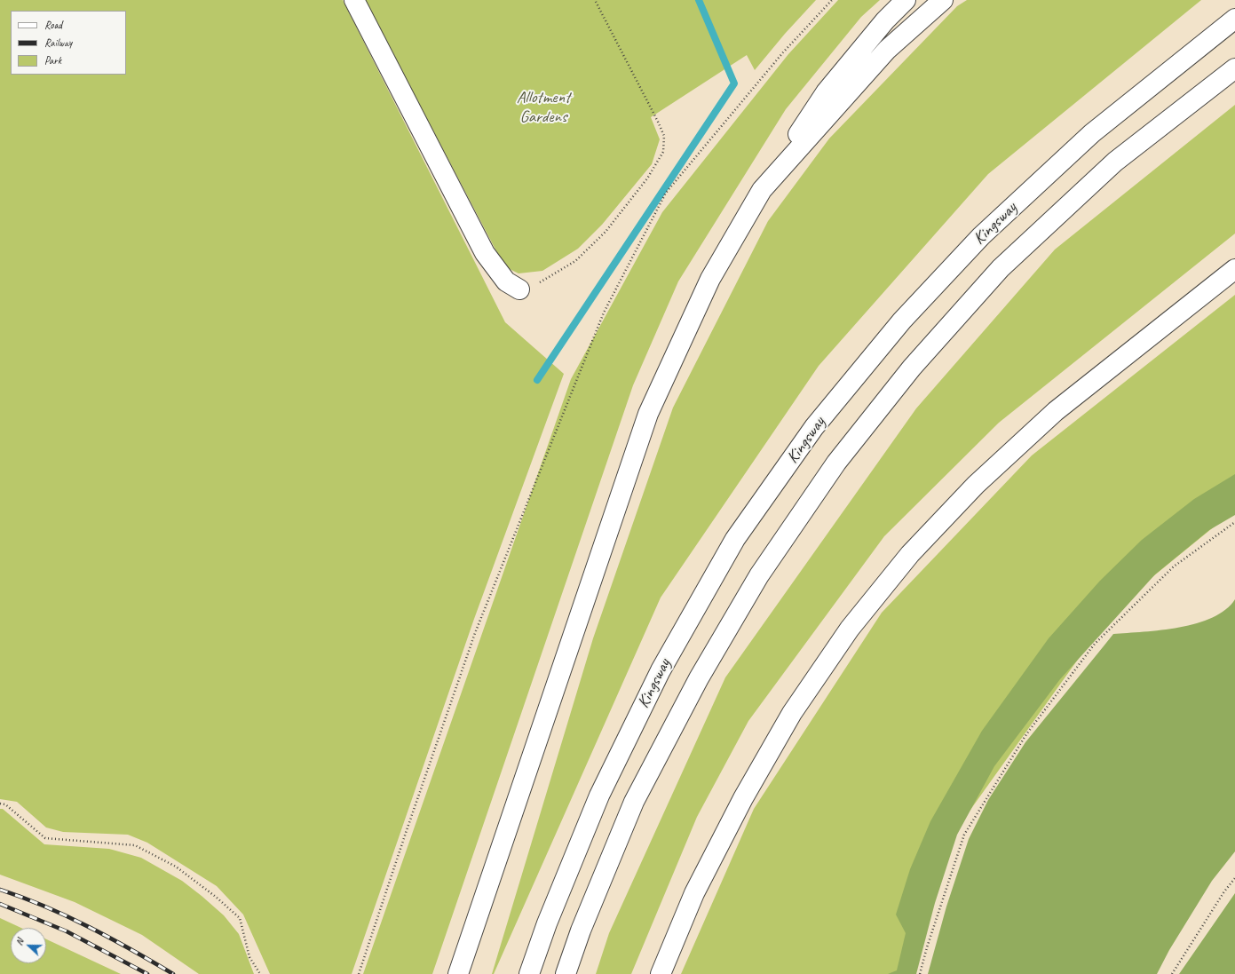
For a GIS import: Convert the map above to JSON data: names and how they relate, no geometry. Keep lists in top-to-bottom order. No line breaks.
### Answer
{"streets":{"main road":["Kingsway"]},"parks":["Allotment Gardens"],"legend":["Road","Railway","Park"],"north":"left"}
